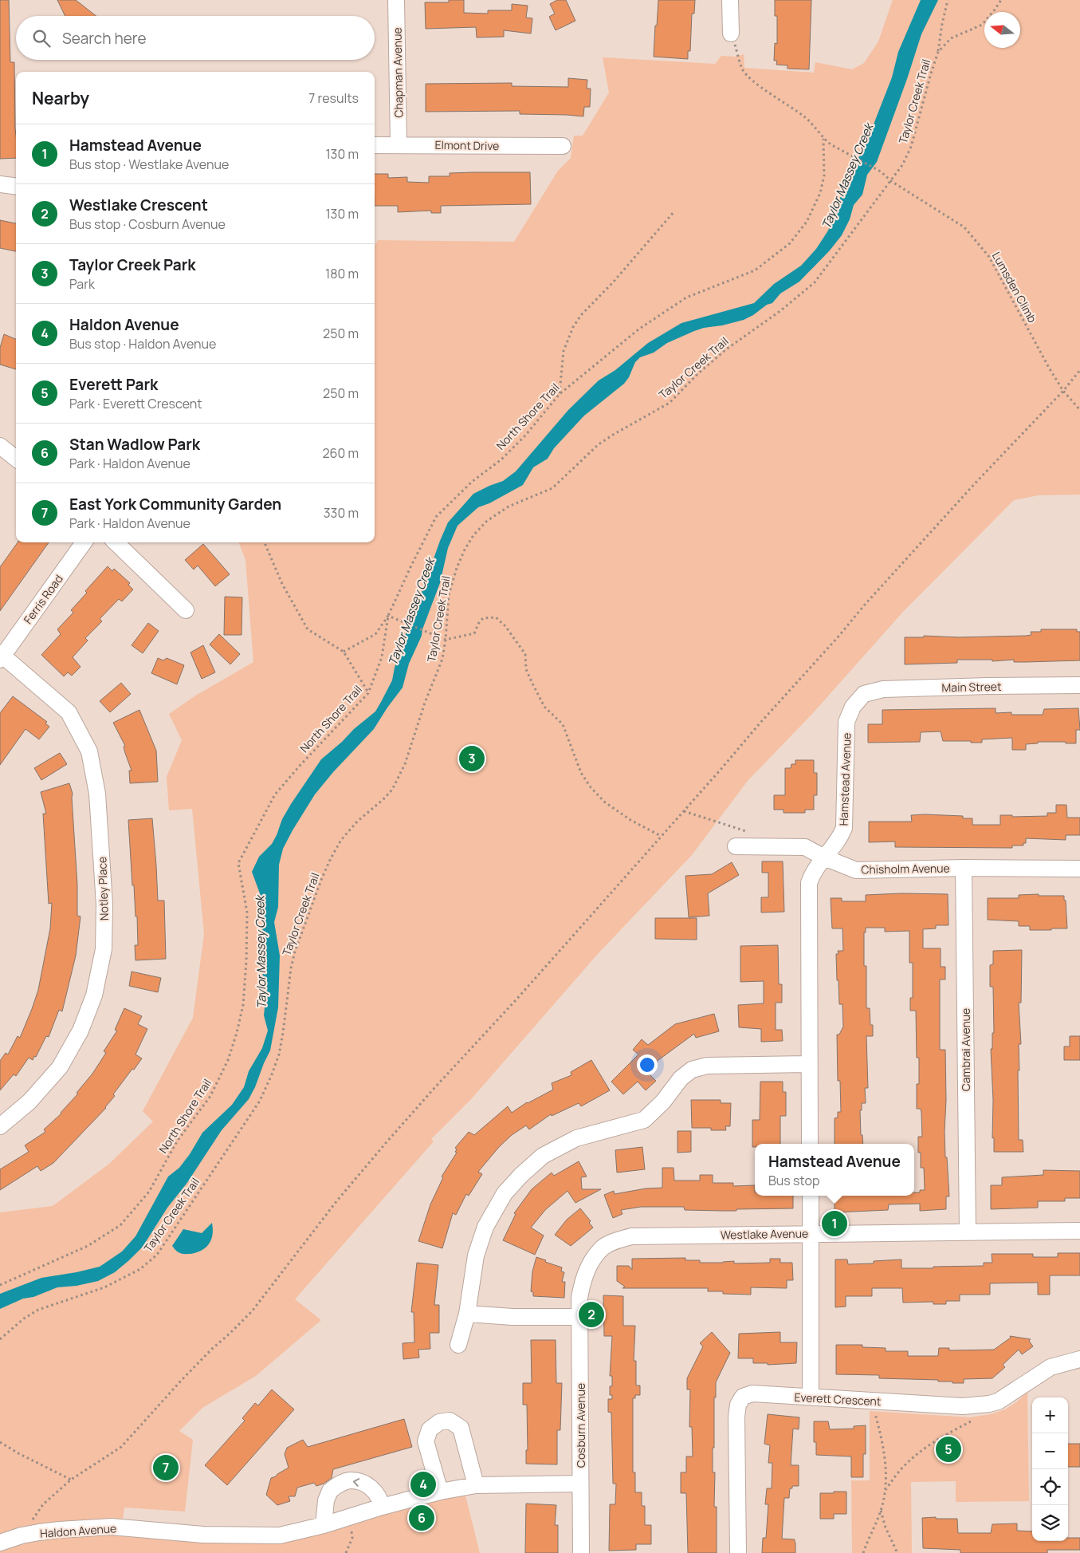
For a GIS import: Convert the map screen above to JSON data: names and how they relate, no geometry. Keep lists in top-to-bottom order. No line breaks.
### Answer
{"streets":{"street":["Chapman Avenue","Elmont Drive","Ferris Road","Main Street","Hamstead Avenue","Chisholm Avenue","Notley Place","Cambrai Avenue","Westlake Avenue","Everett Crescent","Cosburn Avenue","Haldon Avenue"],"path":["Taylor Creek Trail","Lumsden Climb","North Shore Trail"]},"crossings":[["Chapman Avenue","Elmont Drive"],["Taylor Creek Trail","Lumsden Climb"],["Lumsden Climb","North Shore Trail"],["Ferris Road","Notley Place"],["Main Street","Hamstead Avenue"],["Hamstead Avenue","Chisholm Avenue"],["Chisholm Avenue","Cambrai Avenue"],["Cambrai Avenue","Westlake Avenue"],["Westlake Avenue","Cosburn Avenue"],["Cosburn Avenue","Haldon Avenue"]],"water":["Taylor Massey Creek"],"north":"left","page":{"search":"Search here","heading":["Nearby","7 results"],"list":[{"mark":"1","name":"Hamstead Avenue","note":"Bus stop · Westlake Avenue","value":"130 m"},{"mark":"2","name":"Westlake Crescent","note":"Bus stop · Cosburn Avenue","value":"130 m"},{"mark":"3","name":"Taylor Creek Park","note":"Park","value":"180 m"},{"mark":"4","name":"Haldon Avenue","note":"Bus stop · Haldon Avenue","value":"250 m"},{"mark":"5","name":"Everett Park","note":"Park · Everett Crescent","value":"250 m"},{"mark":"6","name":"Stan Wadlow Park","note":"Park · Haldon Avenue","value":"260 m"},{"mark":"7","name":"East York Community Garden","note":"Park · Haldon Avenue","value":"330 m"}],"pins":["3","1","2","5","7","4","6"],"popup":["Hamstead Avenue","Bus stop"],"map_buttons":["+","−"]}}
